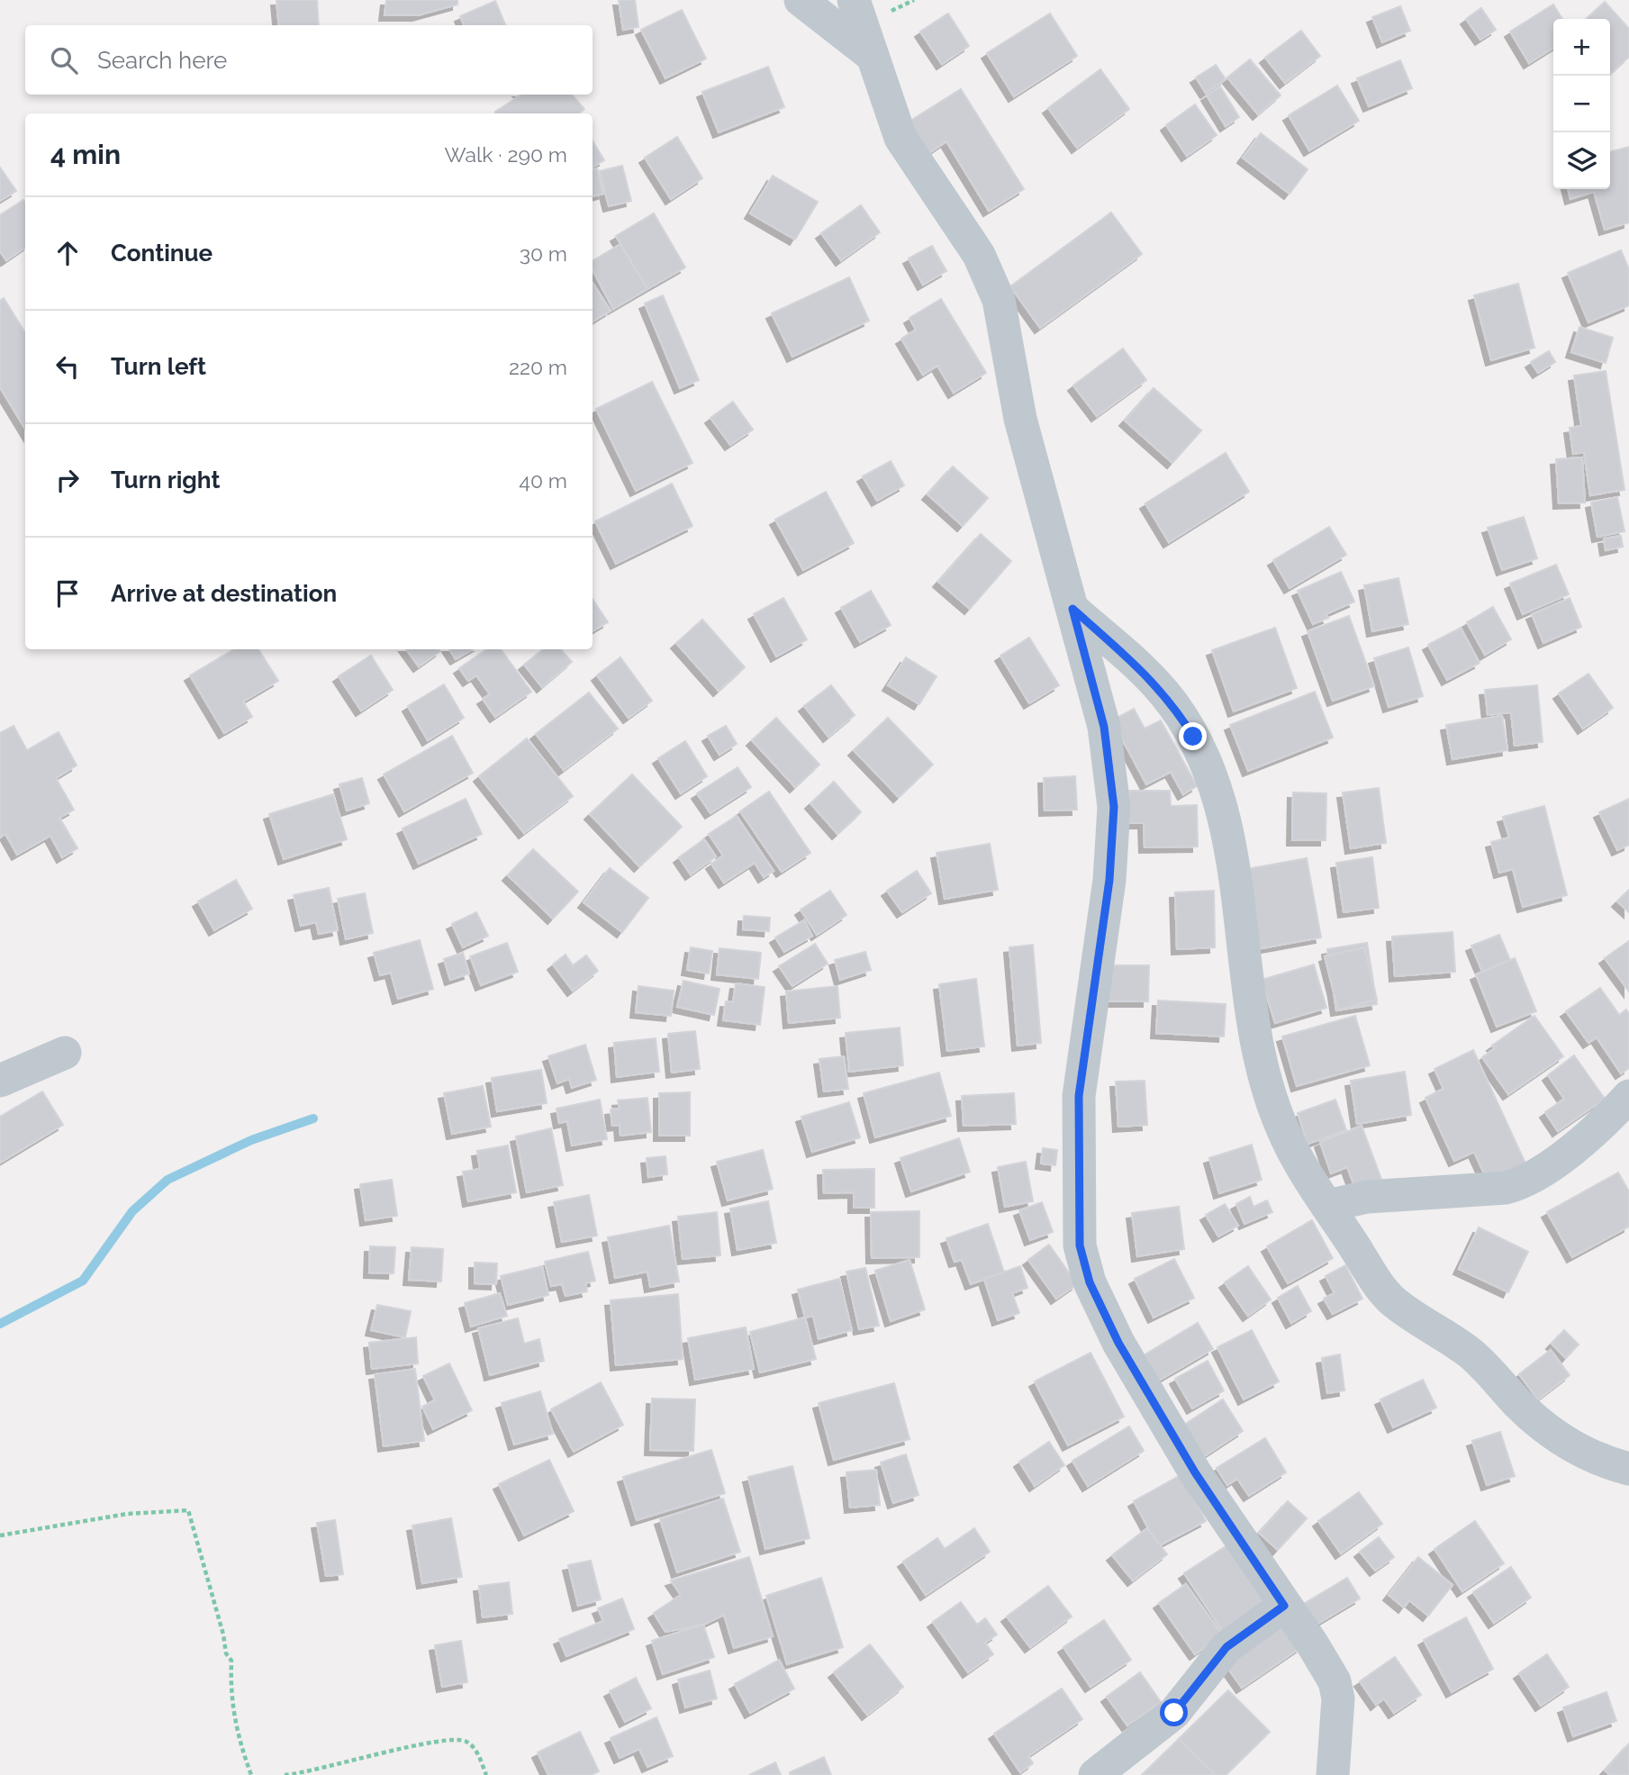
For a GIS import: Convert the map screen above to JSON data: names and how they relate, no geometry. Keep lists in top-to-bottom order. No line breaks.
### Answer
{"page":{"map_buttons":["+","−"],"search":"Search here","heading":["4 min","Walk · 290 m"],"list":[["Continue","30 m"],["Turn left","220 m"],["Turn right","40 m"],"Arrive at destination"]}}
